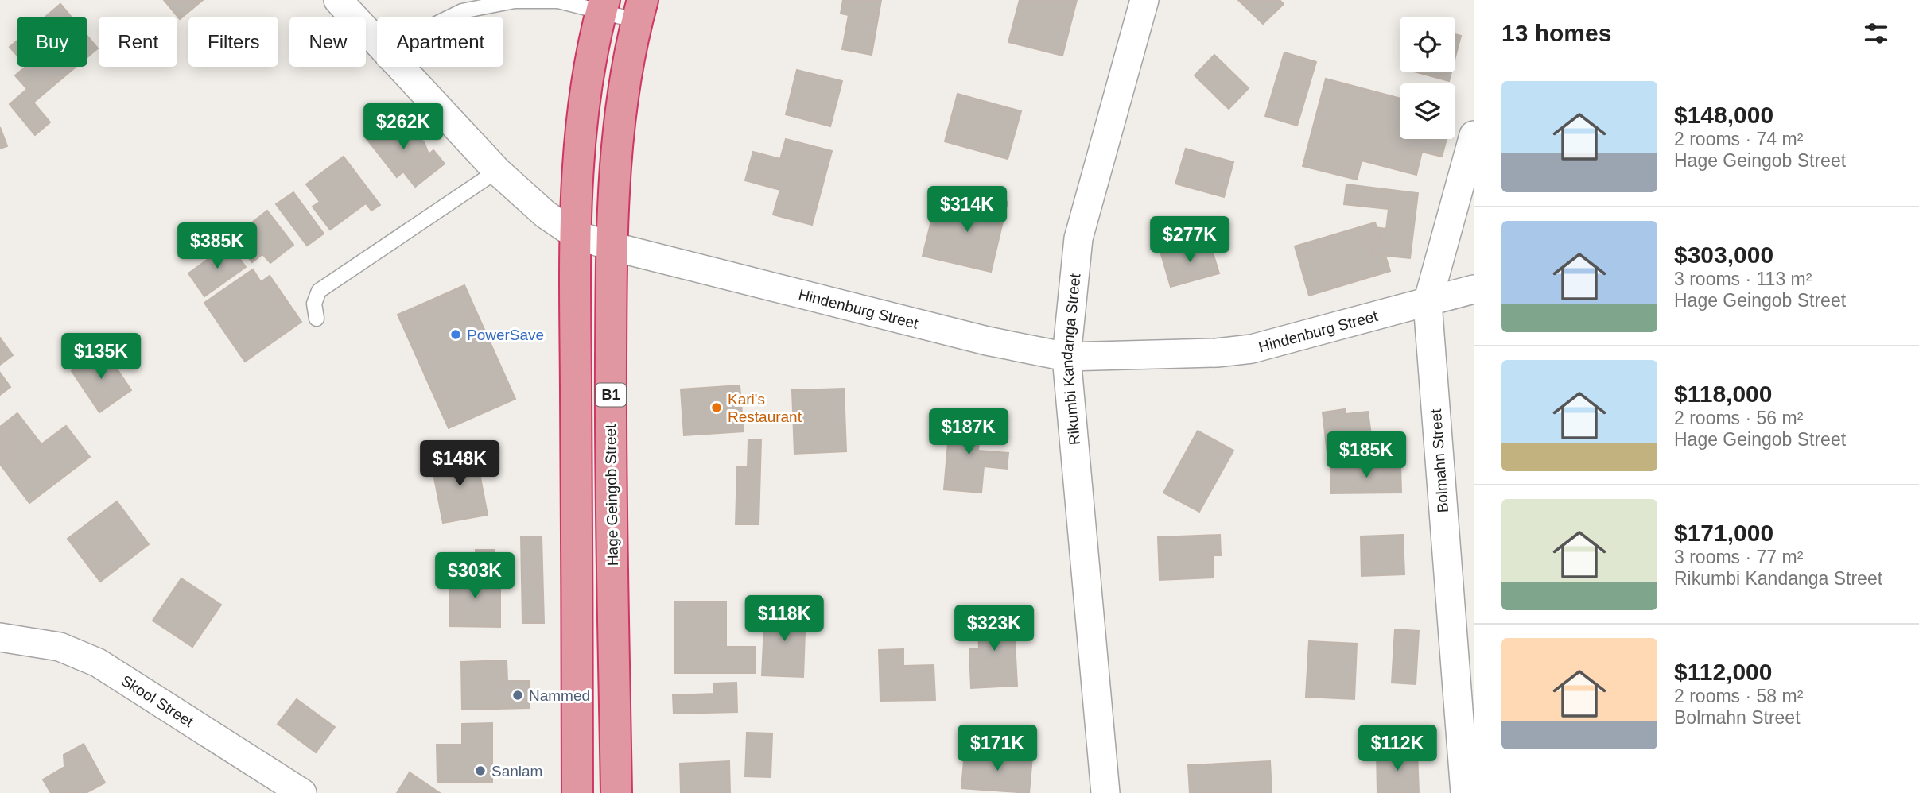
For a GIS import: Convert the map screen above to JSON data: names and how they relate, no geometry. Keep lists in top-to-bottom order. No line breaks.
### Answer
{"streets":{"highway":["B1","Hage Geingob Street"],"street":["Hindenburg Street","Rikumbi Kandanga Street","Bolmahn Street","Skool Street"]},"crossings":[["Hindenburg Street","Rikumbi Kandanga Street"],["Hindenburg Street","B1"],["Hindenburg Street","Bolmahn Street"],["Hindenburg Street","Hage Geingob Street"]],"places":["PowerSave","Kari's Restaurant","Nammed","Sanlam"],"page":{"heading":"13 homes","chip":["Buy","Rent","Filters","New","Apartment"],"list":[{"name":"$148,000","note":"2 rooms · 74 m² · Hage Geingob Street"},{"name":"$303,000","note":"3 rooms · 113 m² · Hage Geingob Street"},{"name":"$118,000","note":"2 rooms · 56 m² · Hage Geingob Street"},{"name":"$171,000","note":"3 rooms · 77 m² · Rikumbi Kandanga Street"},{"name":"$112,000","note":"2 rooms · 58 m² · Bolmahn Street"}],"price":["$262K","$314K","$277K","$385K","$135K","$187K","$185K","$148K","$303K","$118K","$323K","$171K","$112K"]}}
